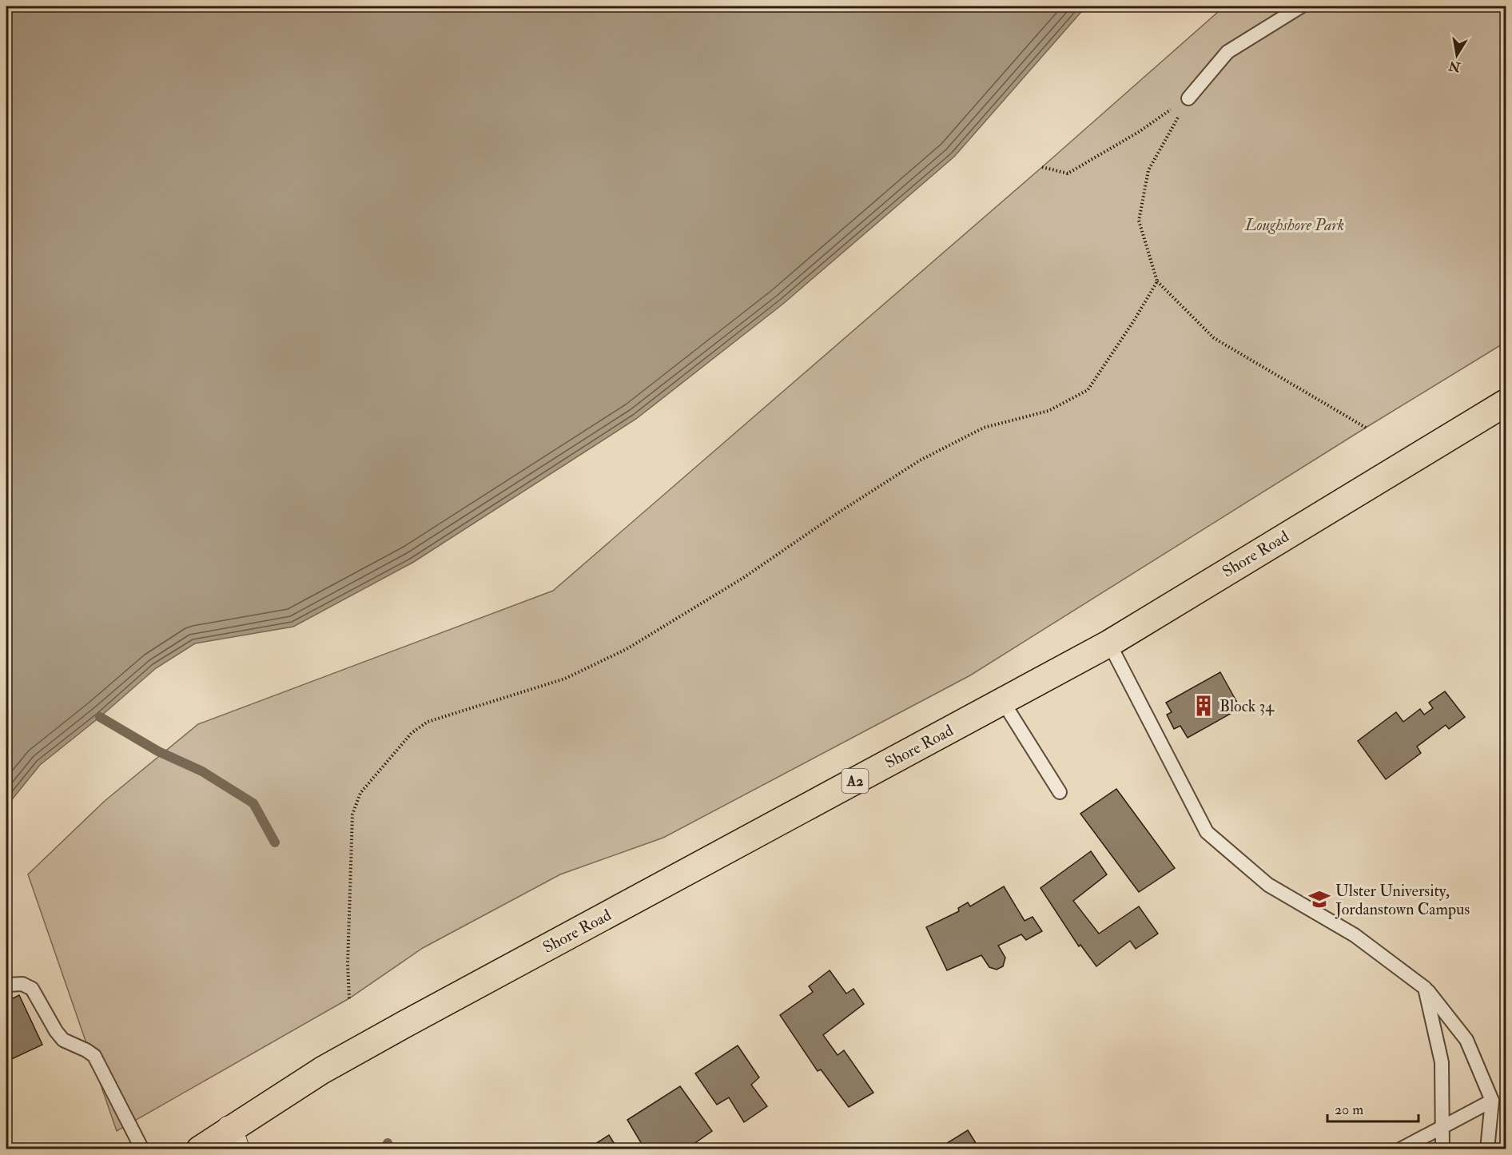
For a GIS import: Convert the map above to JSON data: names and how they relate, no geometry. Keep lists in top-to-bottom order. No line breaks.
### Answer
{"streets":{"highway":["Shore Road","A2"]},"parks":["Loughshore Park"],"places":{"building":["Block 34"],"school or university":["Ulster University, Jordanstown Campus"]},"scale_bar":"20 m","north":"bottom"}
